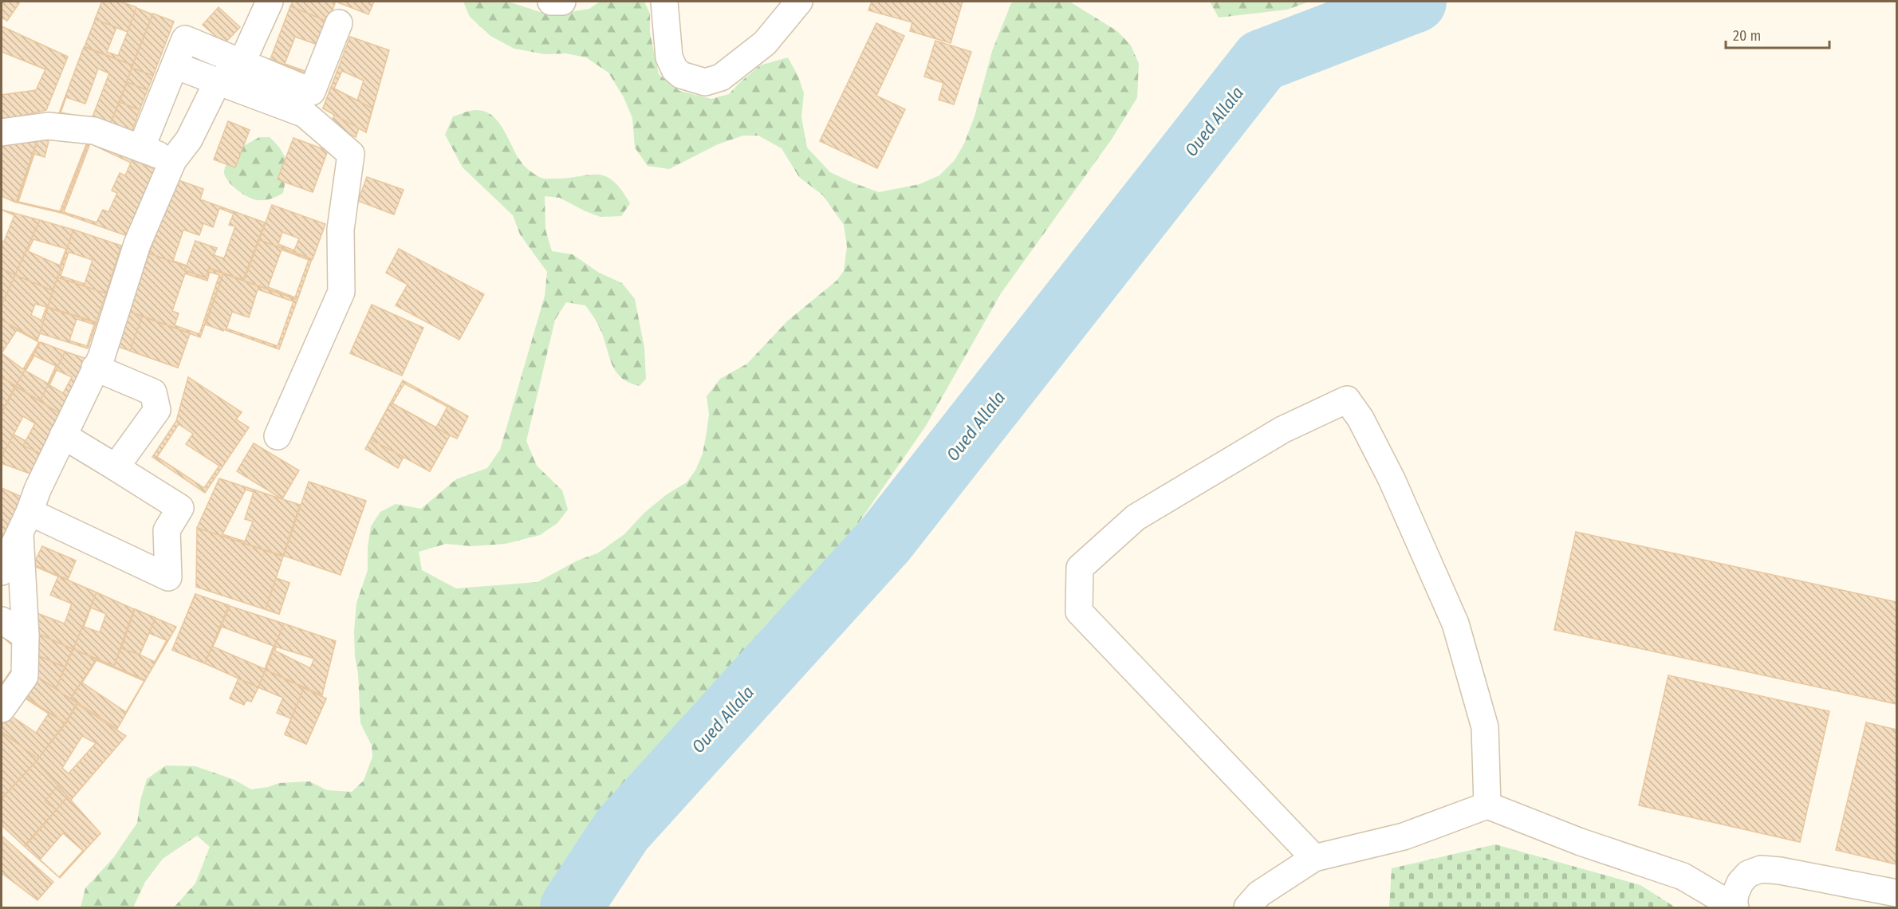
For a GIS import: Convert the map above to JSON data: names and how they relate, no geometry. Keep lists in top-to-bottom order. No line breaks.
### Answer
{"water":["Oued Allala"],"scale_bar":"20 m"}
